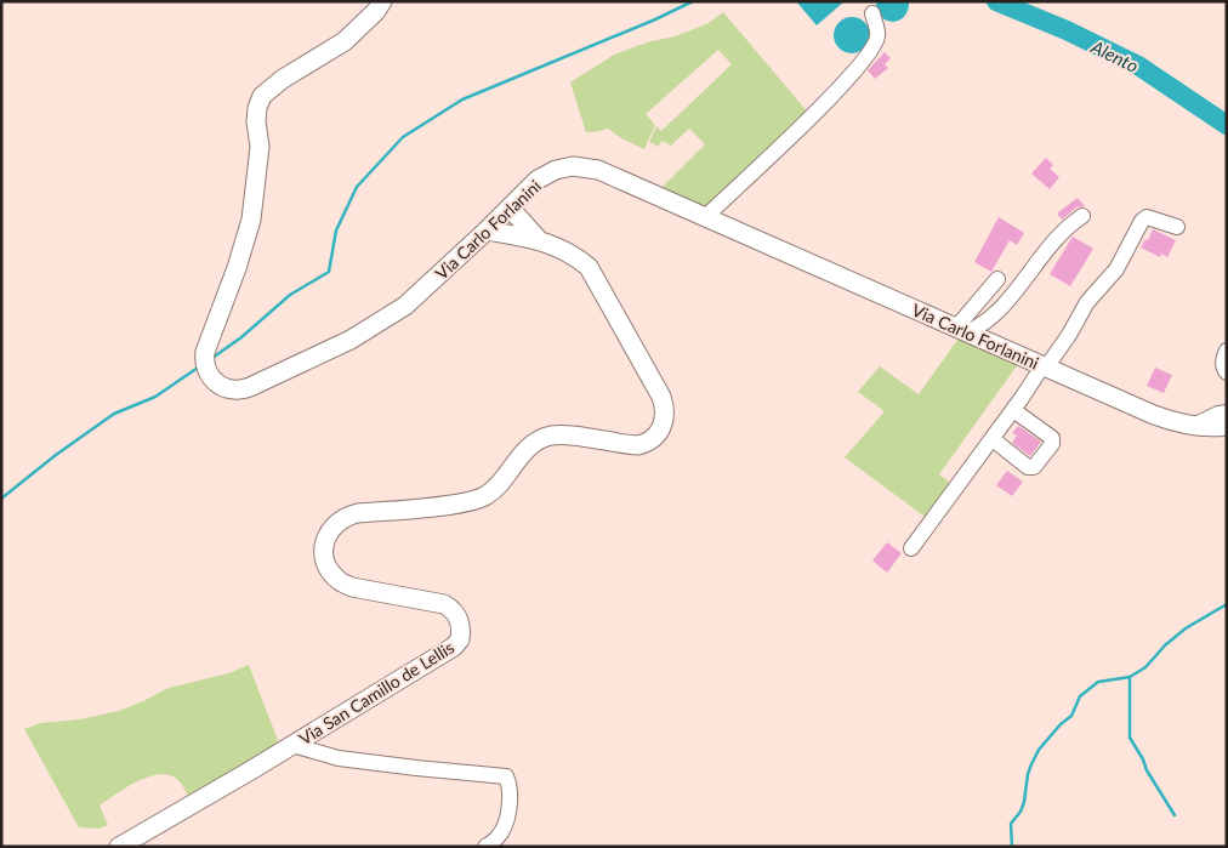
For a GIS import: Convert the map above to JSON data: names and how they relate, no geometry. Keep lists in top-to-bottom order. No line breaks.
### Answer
{"streets":{"main road":["Via Carlo Forlanini","Via San Camillo de Lellis"]},"crossings":[["Via Carlo Forlanini","Via San Camillo de Lellis"]],"water":["Alento"]}
